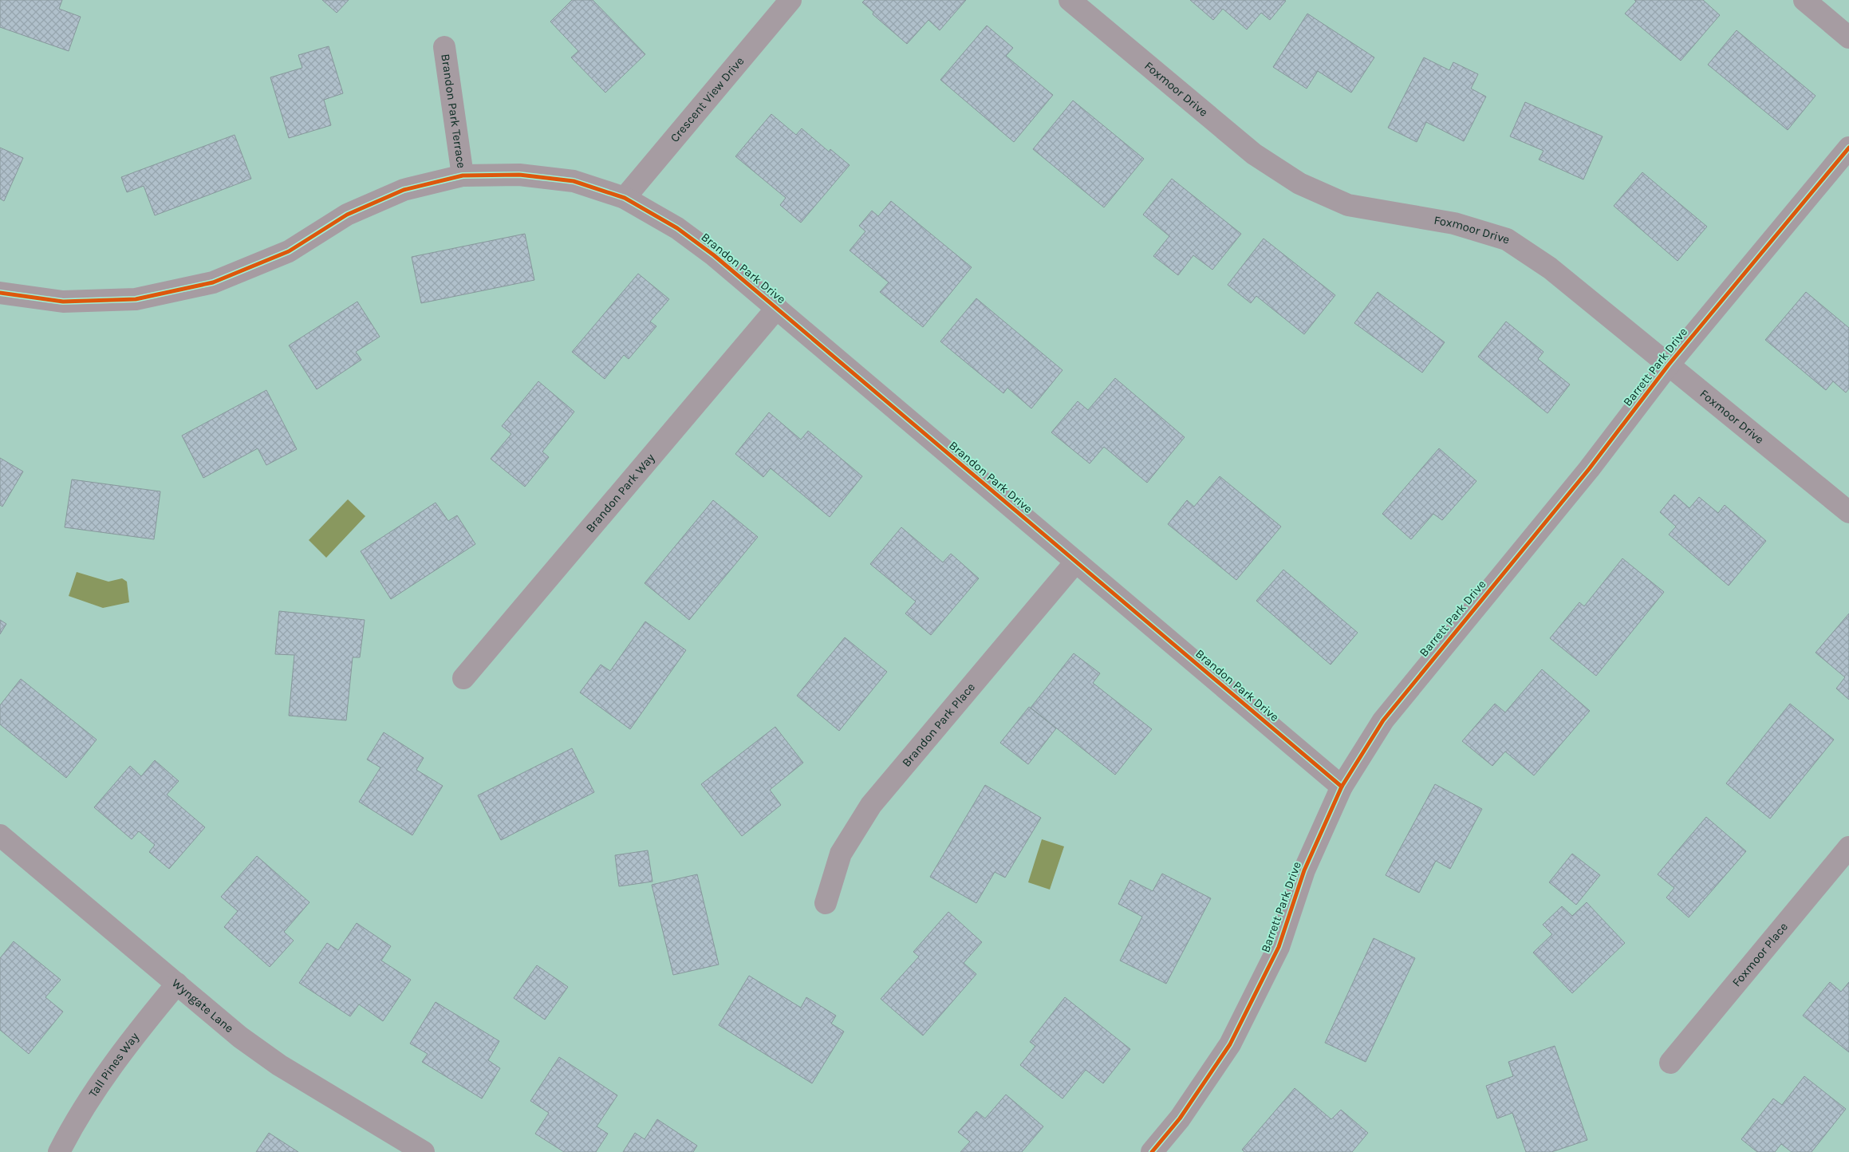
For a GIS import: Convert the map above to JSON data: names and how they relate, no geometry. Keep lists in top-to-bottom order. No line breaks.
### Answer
{"streets":{"street":["Foxmoor Drive","Crescent View Drive","Brandon Park Terrace","Brandon Park Drive","Barrett Park Drive","Brandon Park Way","Brandon Park Place","Foxmoor Place","Wyngate Lane","Tall Pines Way"]},"crossings":[["Foxmoor Drive","Barrett Park Drive"],["Crescent View Drive","Brandon Park Drive"],["Brandon Park Terrace","Brandon Park Drive"],["Brandon Park Drive","Barrett Park Drive"],["Brandon Park Drive","Brandon Park Way"],["Brandon Park Drive","Brandon Park Place"],["Wyngate Lane","Tall Pines Way"]]}
